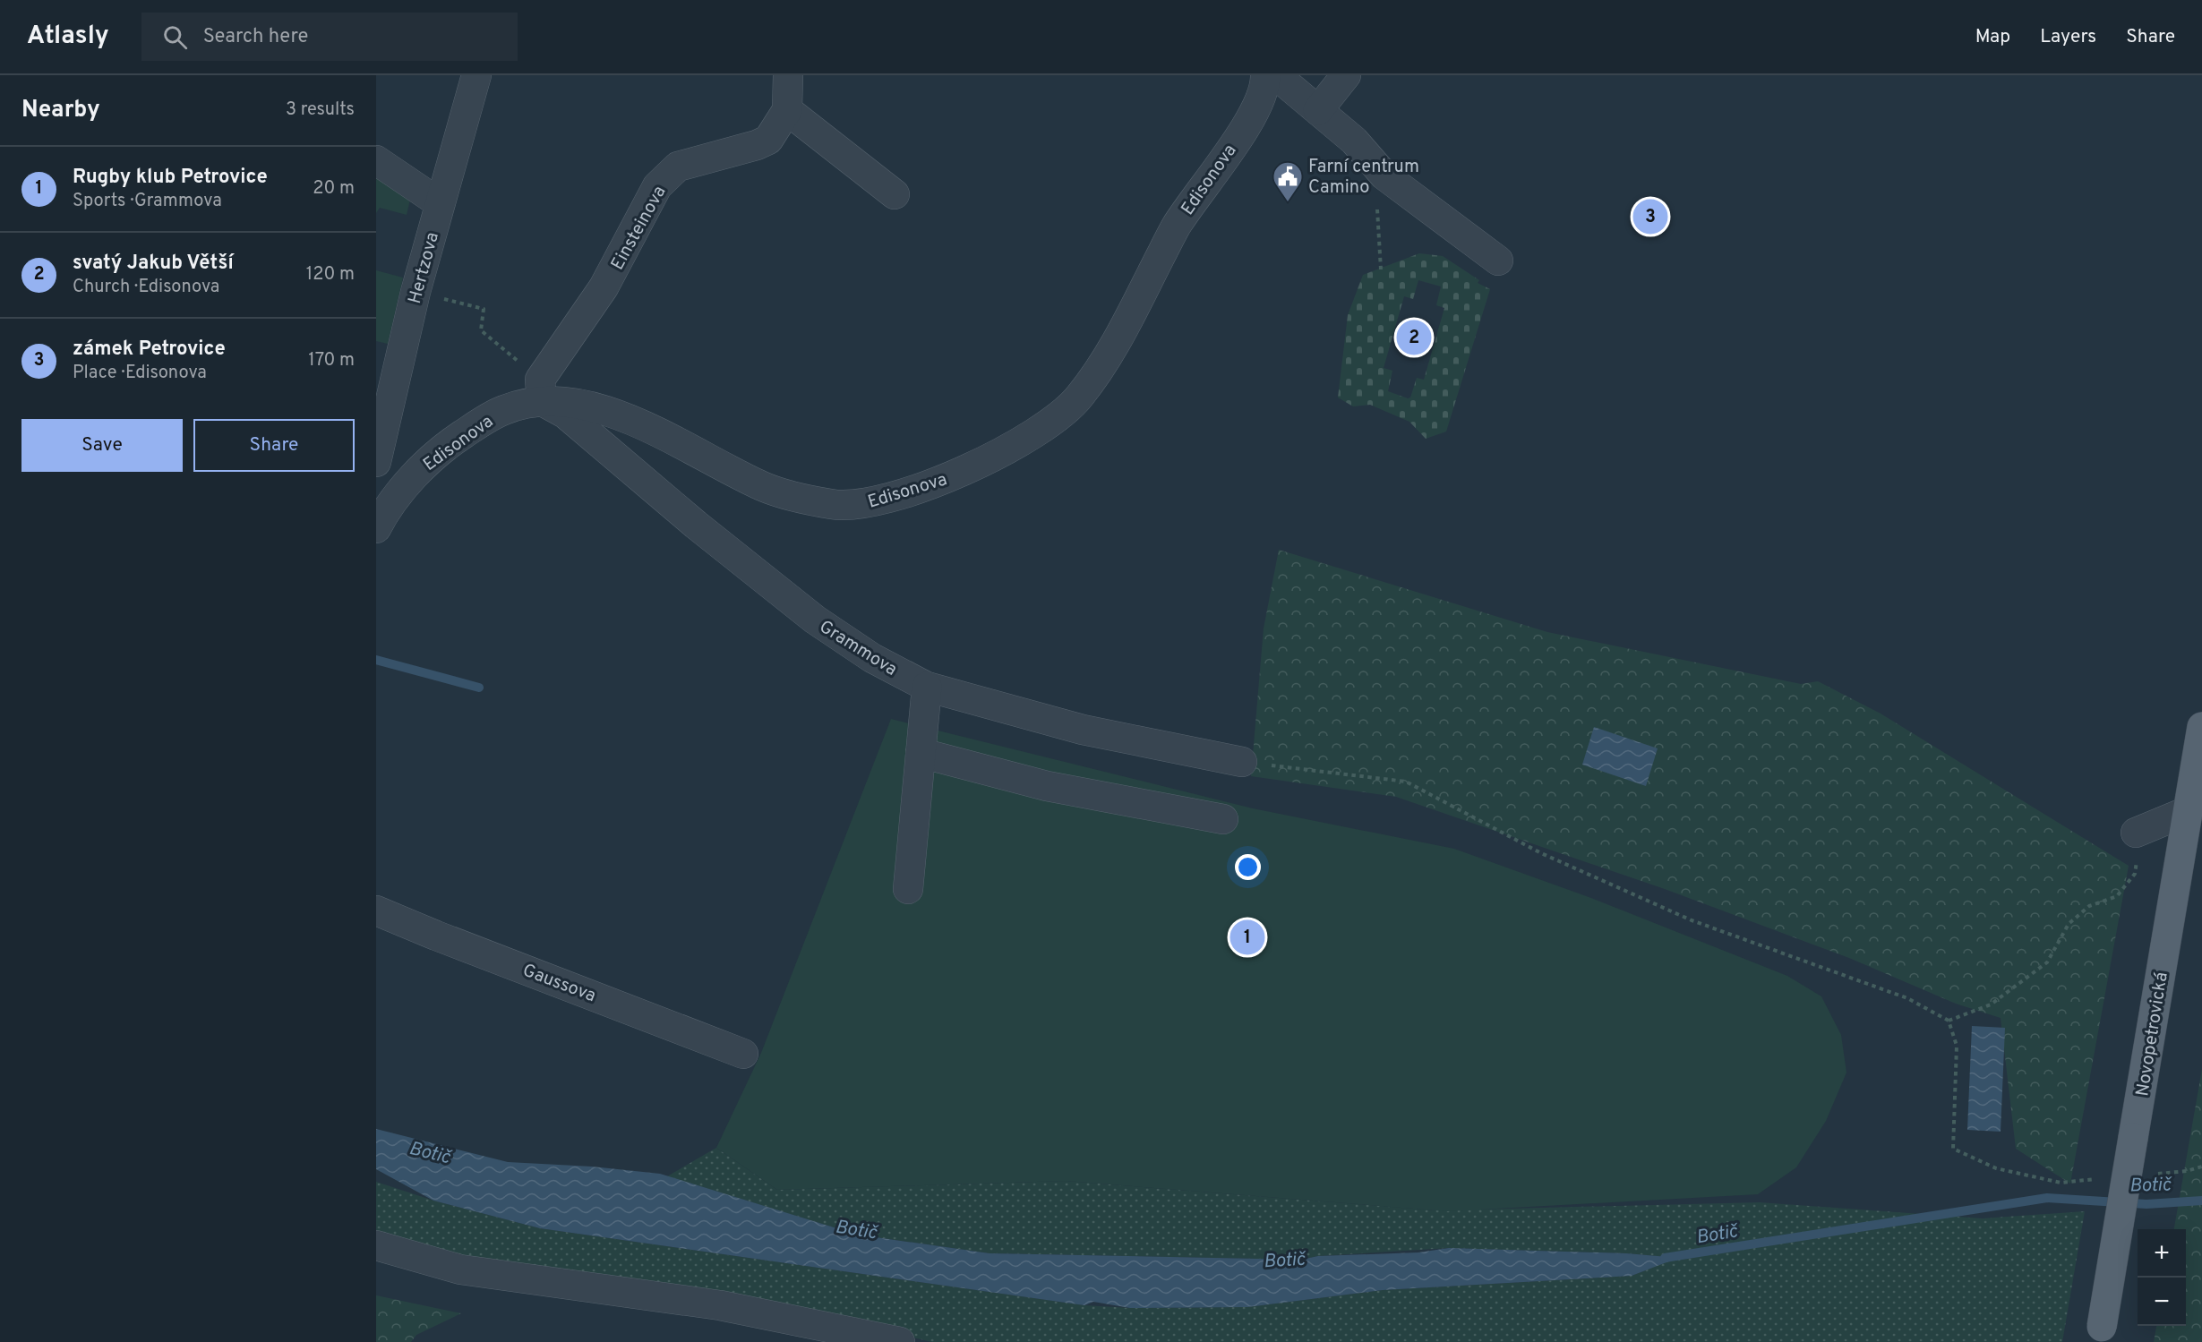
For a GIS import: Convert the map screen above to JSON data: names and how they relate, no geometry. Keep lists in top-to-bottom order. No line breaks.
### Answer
{"streets":{"main road":["Novopetrovická"],"street":["Edisonova","Einsteinova","Hertzova","Grammova","Gaussova"]},"crossings":[["Edisonova","Einsteinova"],["Edisonova","Grammova"],["Einsteinova","Grammova"]],"water":["Botič"],"places":{"public building":["Farní centrum Camino"]},"page":{"header":"Atlasly","search":"Search here","nav":["Map","Layers","Share"],"heading":["Nearby","3 results"],"list":[{"mark":"1","name":"Rugby klub Petrovice","note":"Sports · Grammova","value":"20 m"},{"mark":"2","name":"svatý Jakub Větší","note":"Church · Edisonova","value":"120 m"},{"mark":"3","name":"zámek Petrovice","note":"Place · Edisonova","value":"170 m"}],"pins":["3","2","1"],"buttons":["Save","Share"],"map_buttons":["+","−"]}}
